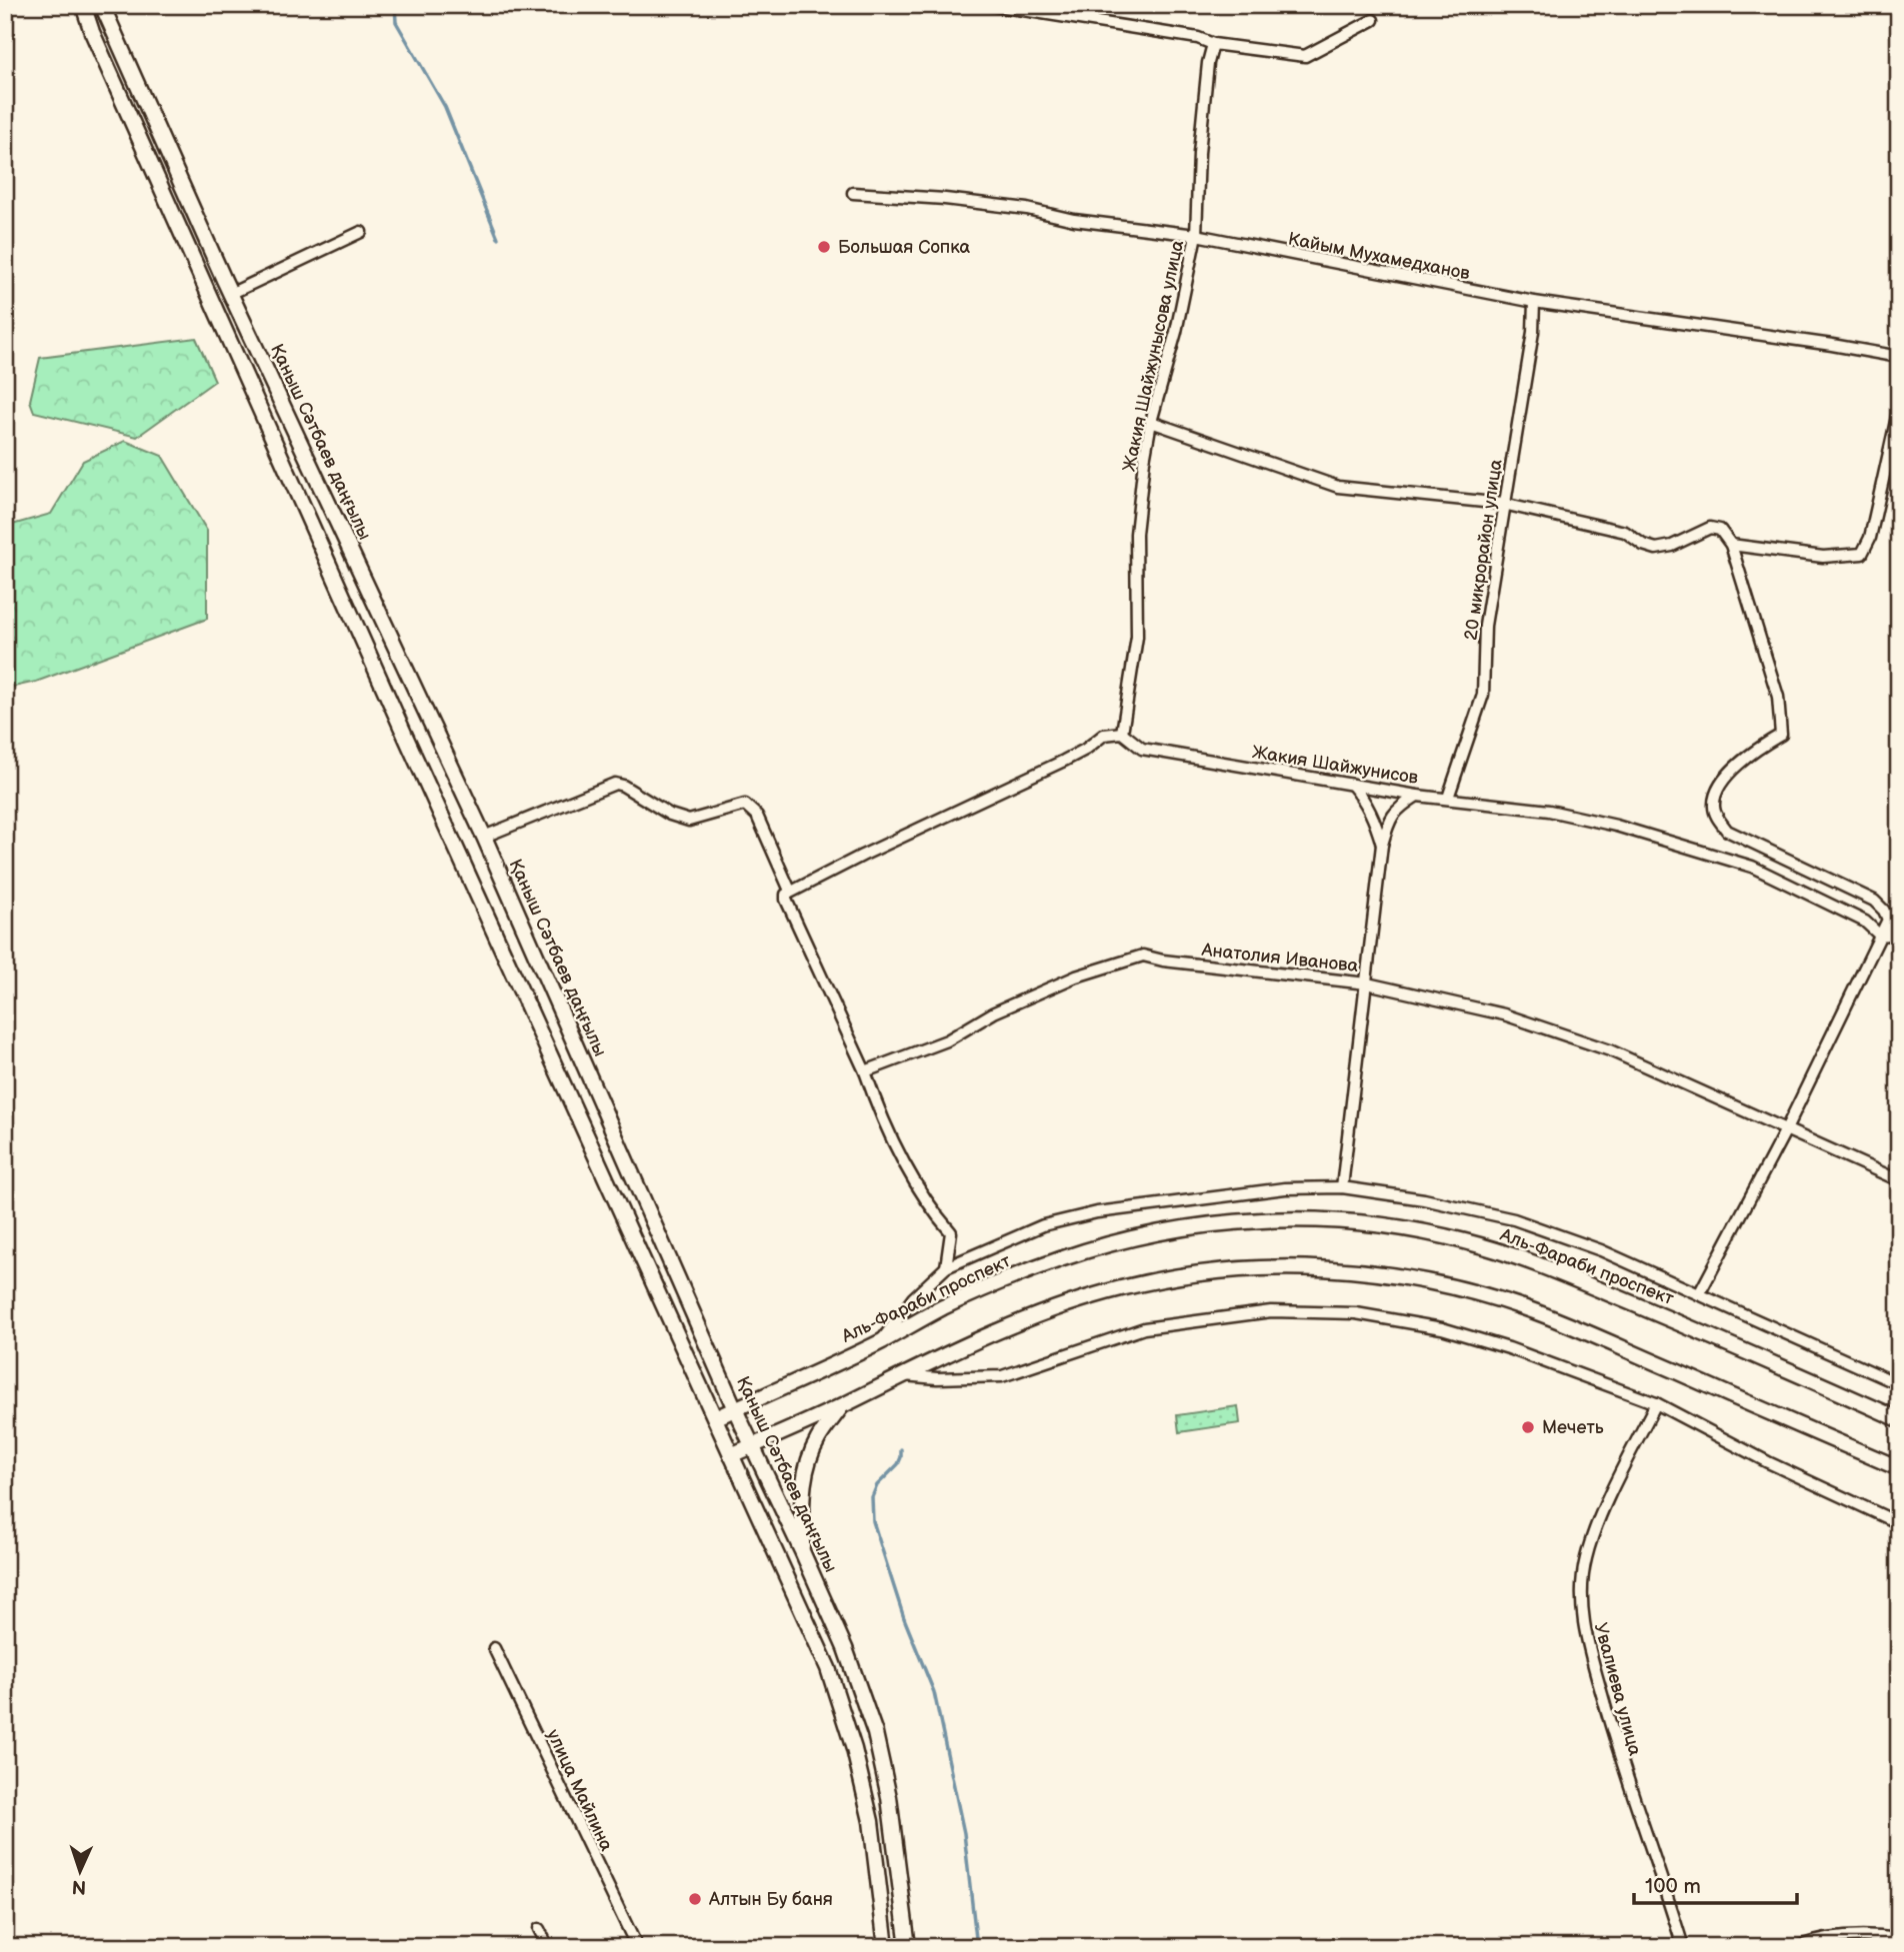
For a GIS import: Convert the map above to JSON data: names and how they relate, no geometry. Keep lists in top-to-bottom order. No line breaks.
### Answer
{"streets":{"main road":["Қаныш Сәтбаев даңғылы","Аль-Фараби проспект"],"street":["Кайым Мухамедханов","Жакия Шайжунысова улица","20 микрорайон улица","Жакия Шайжунисов","Анатолия Иванова","Увалиева улица","улица Майлина"]},"crossings":[["Кайым Мухамедханов","Жакия Шайжунысова улица"],["Кайым Мухамедханов","20 микрорайон улица"],["Жакия Шайжунысова улица","Жакия Шайжунисов"],["Қаныш Сәтбаев даңғылы","Аль-Фараби проспект"],["20 микрорайон улица","Жакия Шайжунисов"]],"places":["Большая Сопка","Мечеть","Алтын Бу баня"],"scale_bar":"100 m","north":"bottom"}
